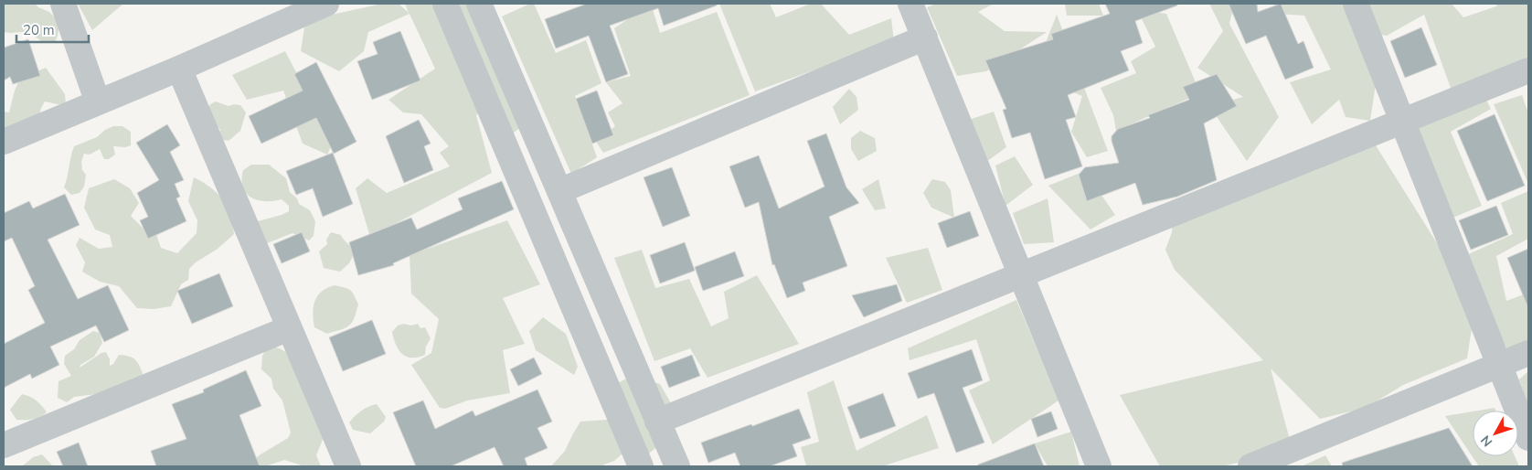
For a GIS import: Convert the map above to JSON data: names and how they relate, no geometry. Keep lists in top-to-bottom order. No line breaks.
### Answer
{"scale_bar":"20 m","north":"bottom left"}
